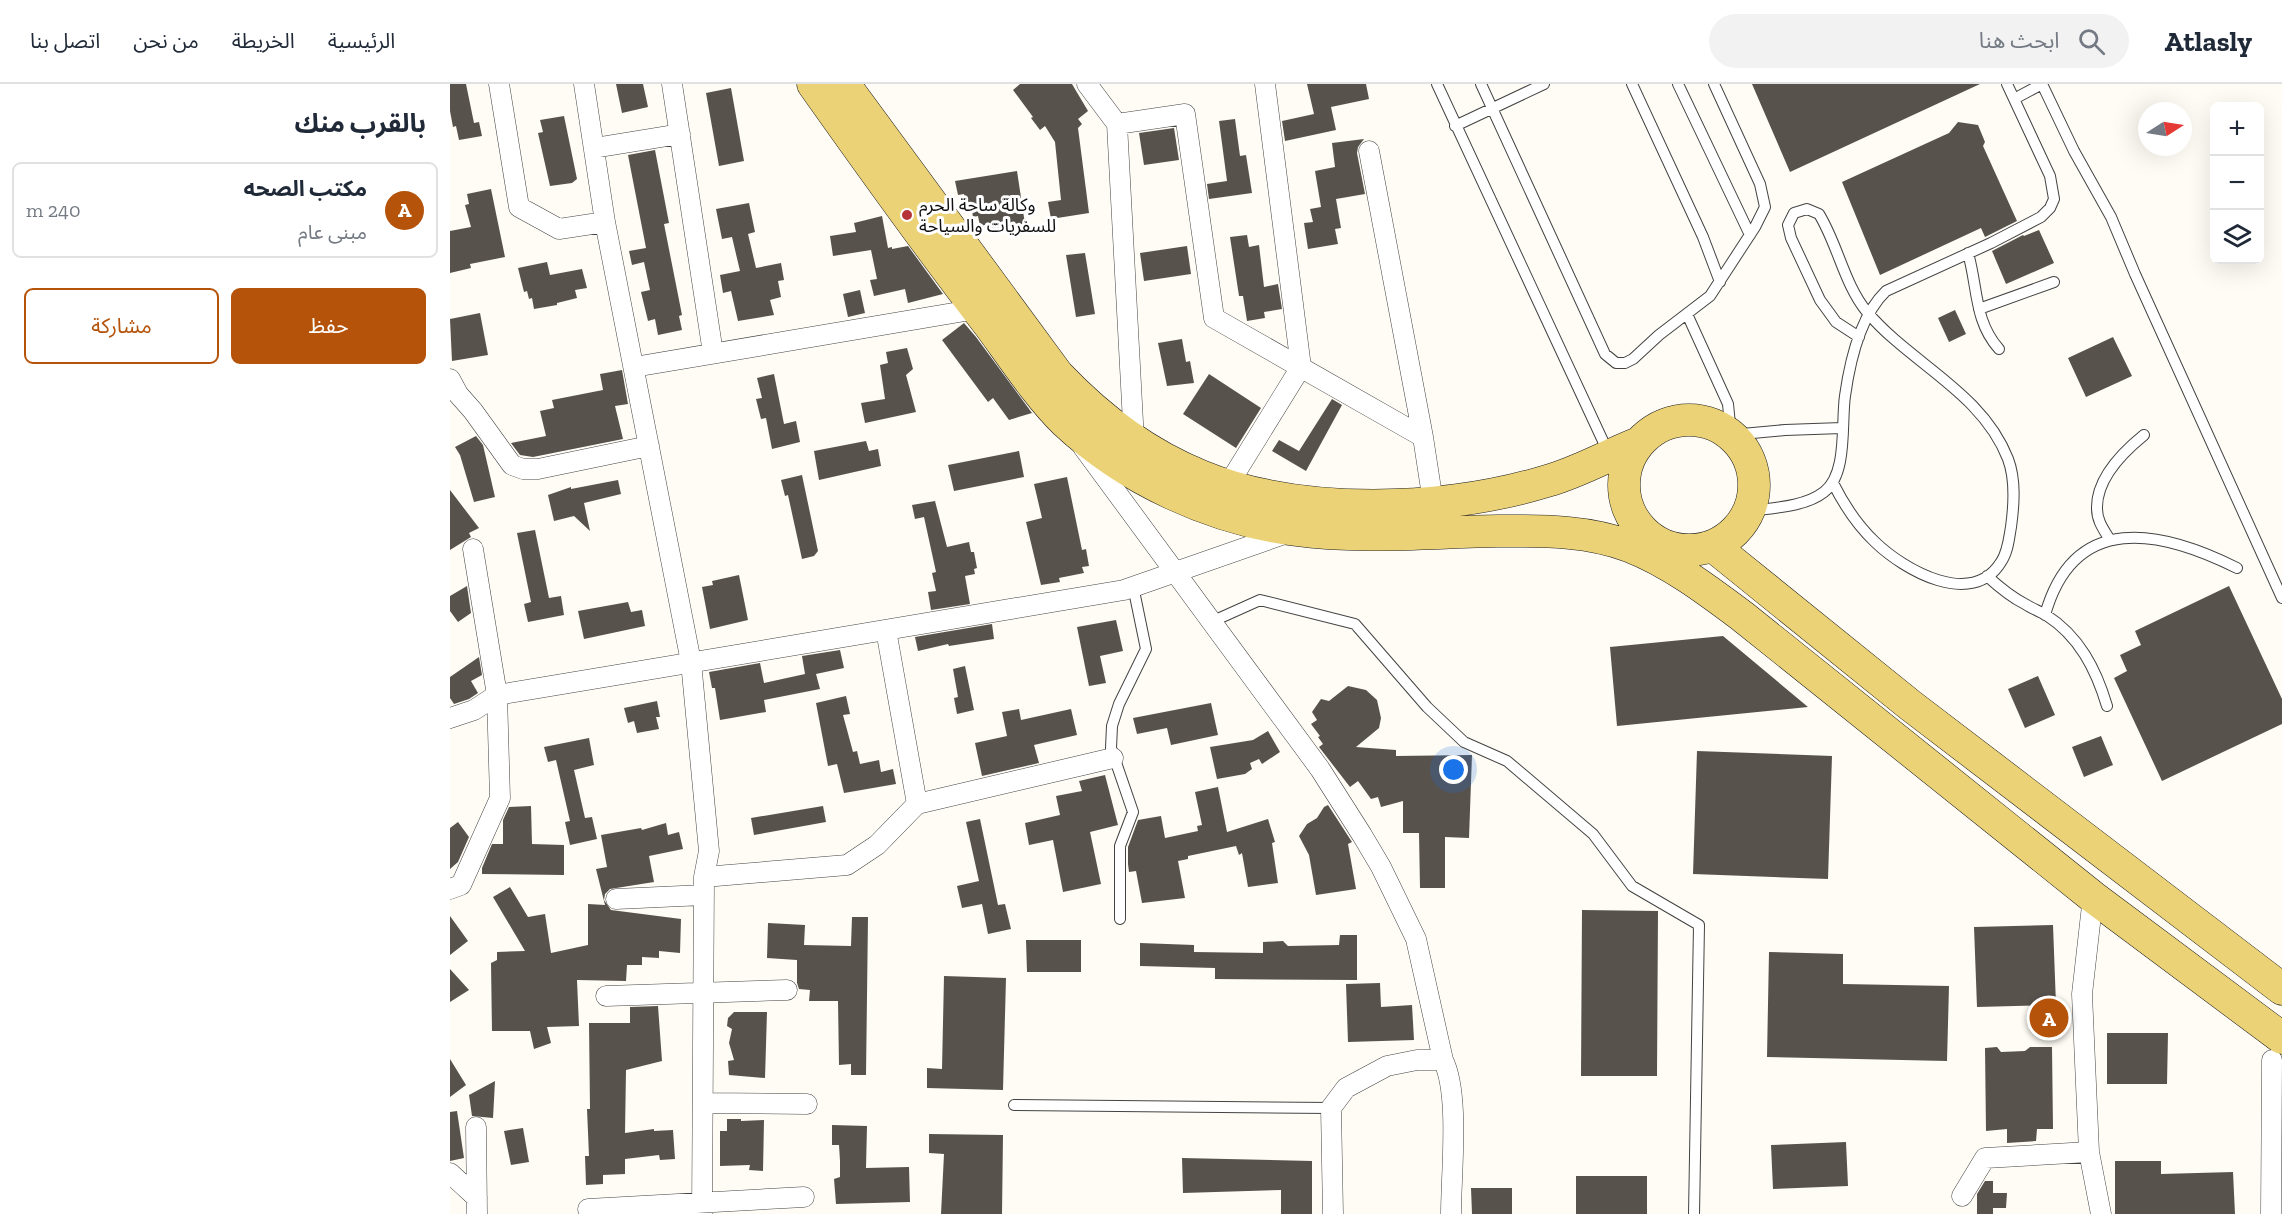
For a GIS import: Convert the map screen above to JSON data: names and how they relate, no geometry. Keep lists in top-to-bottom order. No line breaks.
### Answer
{"places":["وكالة ساحة الحرم للسفريات والسياحة"],"north":"right","page":{"header":"Atlasly","search":"ابحث هنا","nav":["الرئيسية","الخريطة","من نحن","اتصل بنا"],"heading":"بالقرب منك","map_buttons":["+","−"],"list":[{"mark":"A","name":"مكتب الصحه","note":"مبنى عام","value":"240 m"}],"buttons":["حفظ","مشاركة"],"pins":"A"}}
